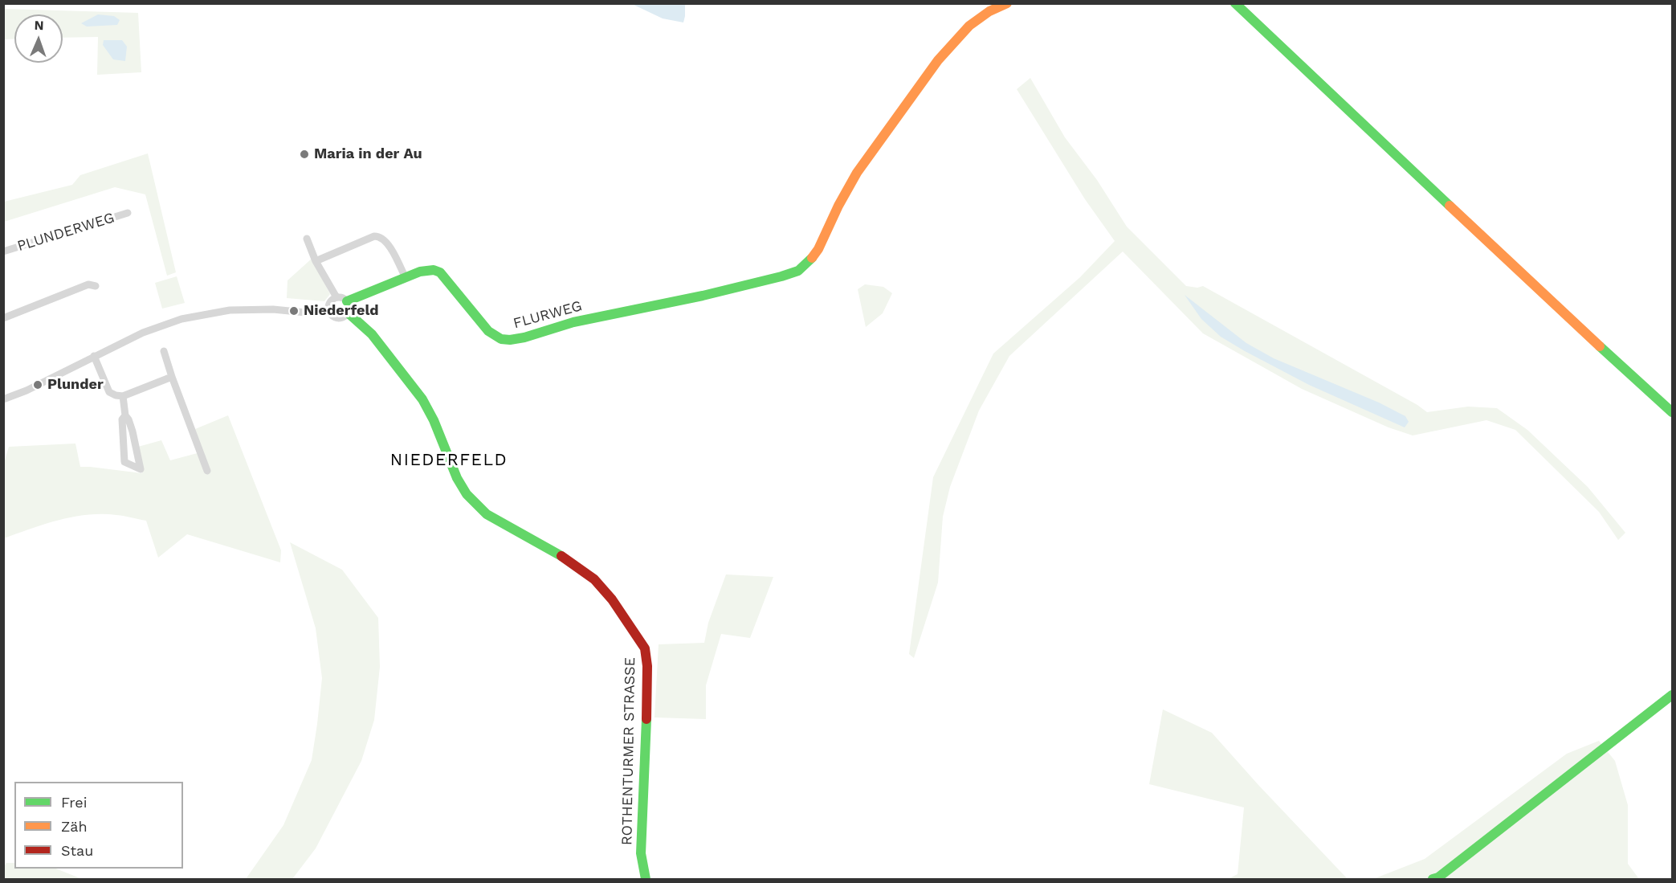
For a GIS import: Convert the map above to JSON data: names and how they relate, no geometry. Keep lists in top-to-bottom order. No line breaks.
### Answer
{"streets":{"street":["PLUNDERWEG","FLURWEG","ROTHENTURMER STRASSE"]},"crossings":[["FLURWEG","ROTHENTURMER STRASSE"]],"districts":["NIEDERFELD"],"places":["Maria in der Au","Niederfeld","Plunder"],"legend":["Frei","Zäh","Stau"],"north":"top"}
